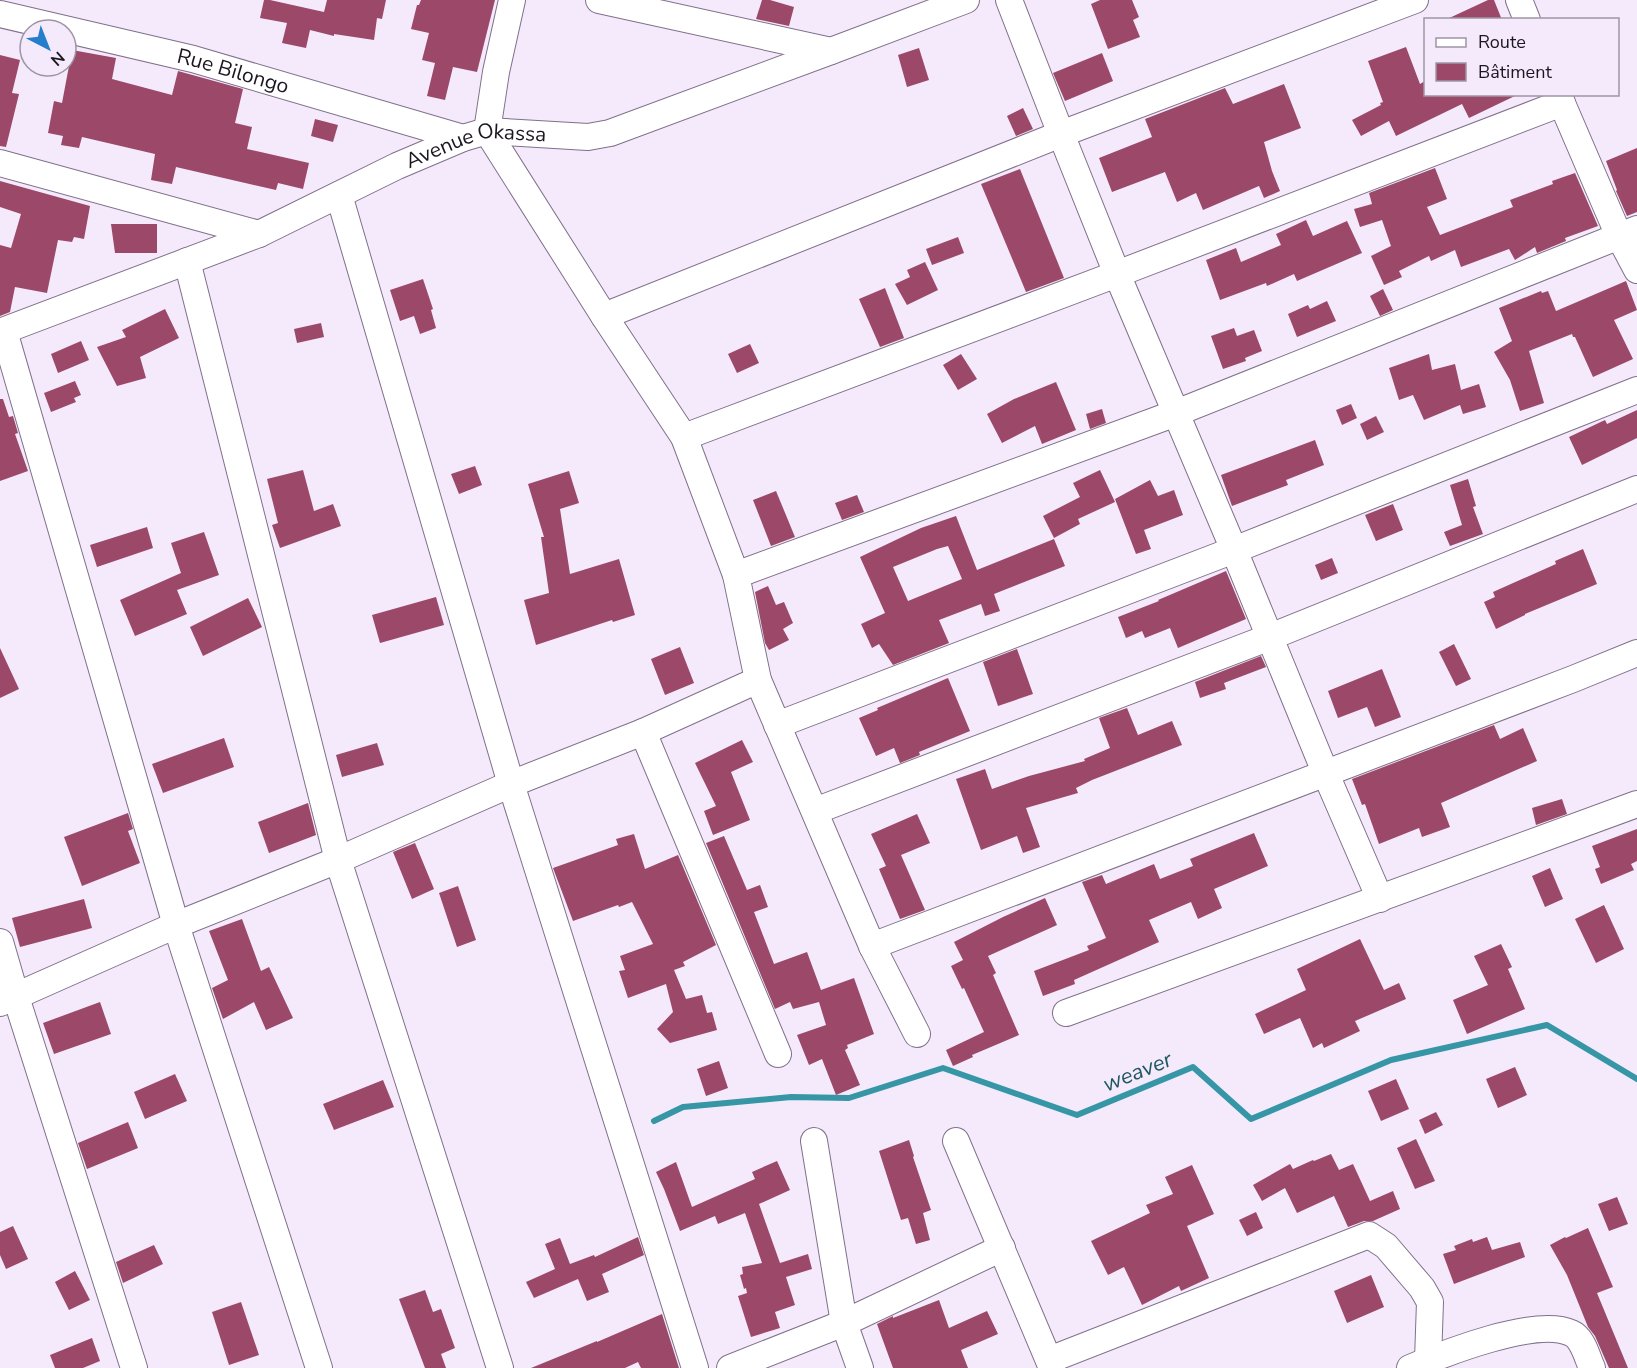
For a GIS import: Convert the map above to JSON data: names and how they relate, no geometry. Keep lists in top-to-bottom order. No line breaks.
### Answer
{"streets":{"street":["Rue Bilongo","Avenue Okassa"]},"crossings":[["Rue Bilongo","Avenue Okassa"]],"water":["weaver"],"legend":["Route","Bâtiment"],"north":"bottom right"}
